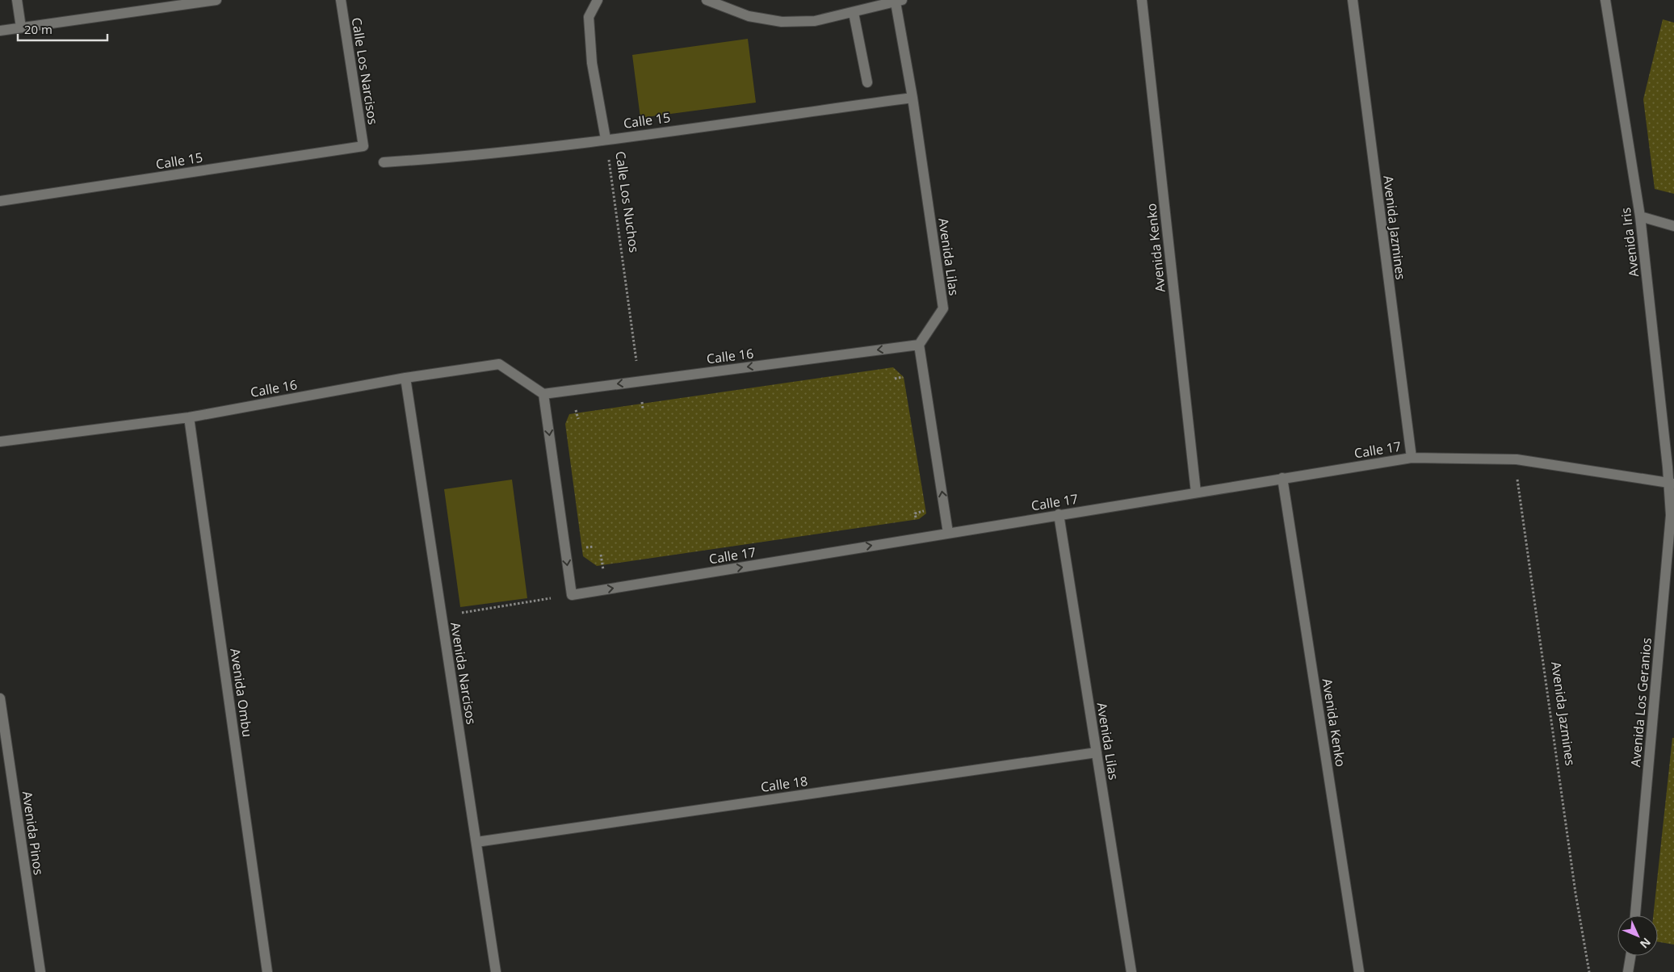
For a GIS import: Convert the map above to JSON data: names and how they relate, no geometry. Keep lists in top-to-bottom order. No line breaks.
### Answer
{"streets":{"street":["Calle Los Narcisos","Calle 15","Calle Los Nuchos","Avenida Jazmines","Avenida Iris","Avenida Kenko","Avenida Lilas","Calle 16","Calle 17","Avenida Narcisos","Avenida Ombu","Avenida Los Geranios","Calle 18","Avenida Pinos"]},"crossings":[["Calle Los Narcisos","Calle 15"],["Calle 15","Calle Los Nuchos"],["Calle 15","Avenida Lilas"],["Calle Los Nuchos","Calle 16"],["Avenida Jazmines","Calle 17"],["Avenida Iris","Calle 17"],["Avenida Iris","Avenida Los Geranios"],["Avenida Kenko","Calle 17"],["Avenida Lilas","Calle 16"],["Avenida Lilas","Calle 17"],["Avenida Lilas","Calle 18"],["Calle 16","Avenida Narcisos"],["Calle 16","Avenida Ombu"],["Calle 17","Avenida Los Geranios"],["Avenida Narcisos","Calle 18"]],"one_way":["Calle 16"],"scale_bar":"20 m","north":"bottom right"}
